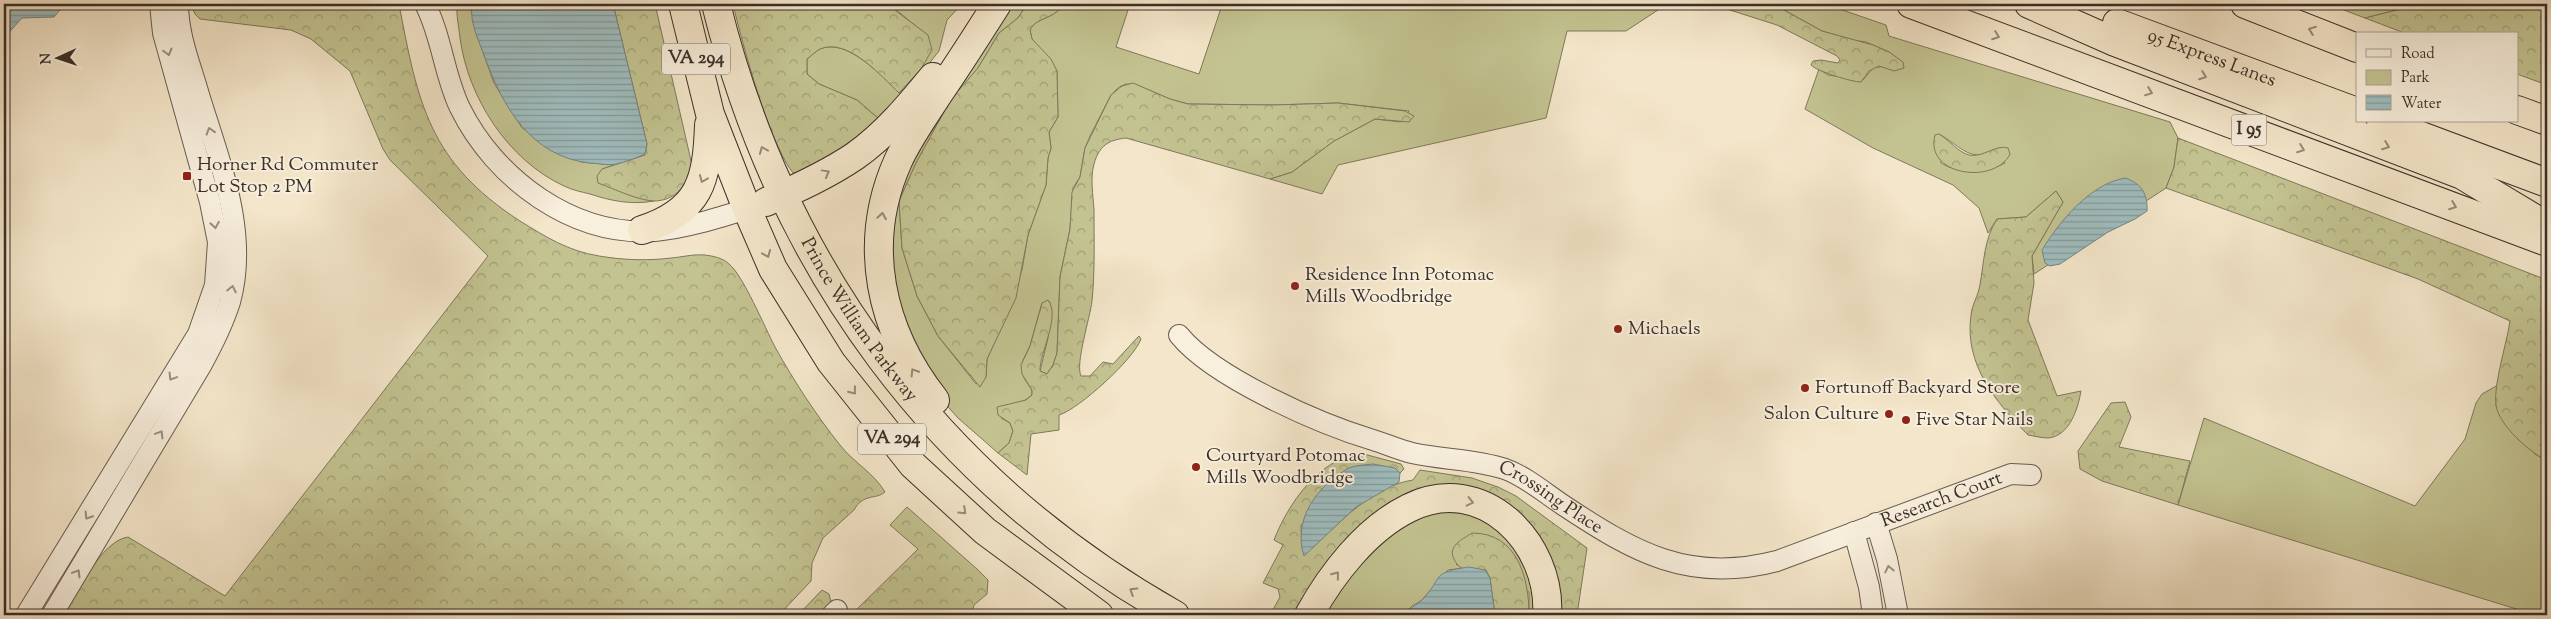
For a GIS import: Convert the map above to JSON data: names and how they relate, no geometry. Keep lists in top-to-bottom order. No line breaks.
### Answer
{"streets":{"highway":["95 Express Lanes","VA 294","I 95","Prince William Parkway"],"street":["Research Court","Crossing Place"]},"crossings":[["Research Court","Crossing Place"]],"places":{"transit":["Horner Rd Commuter Lot Stop 2 PM"],"other":["Residence Inn Potomac Mills Woodbridge","Michaels","Fortunoff Backyard Store","Salon Culture","Five Star Nails","Courtyard Potomac Mills Woodbridge"]},"legend":["Road","Park","Water"],"north":"left"}
